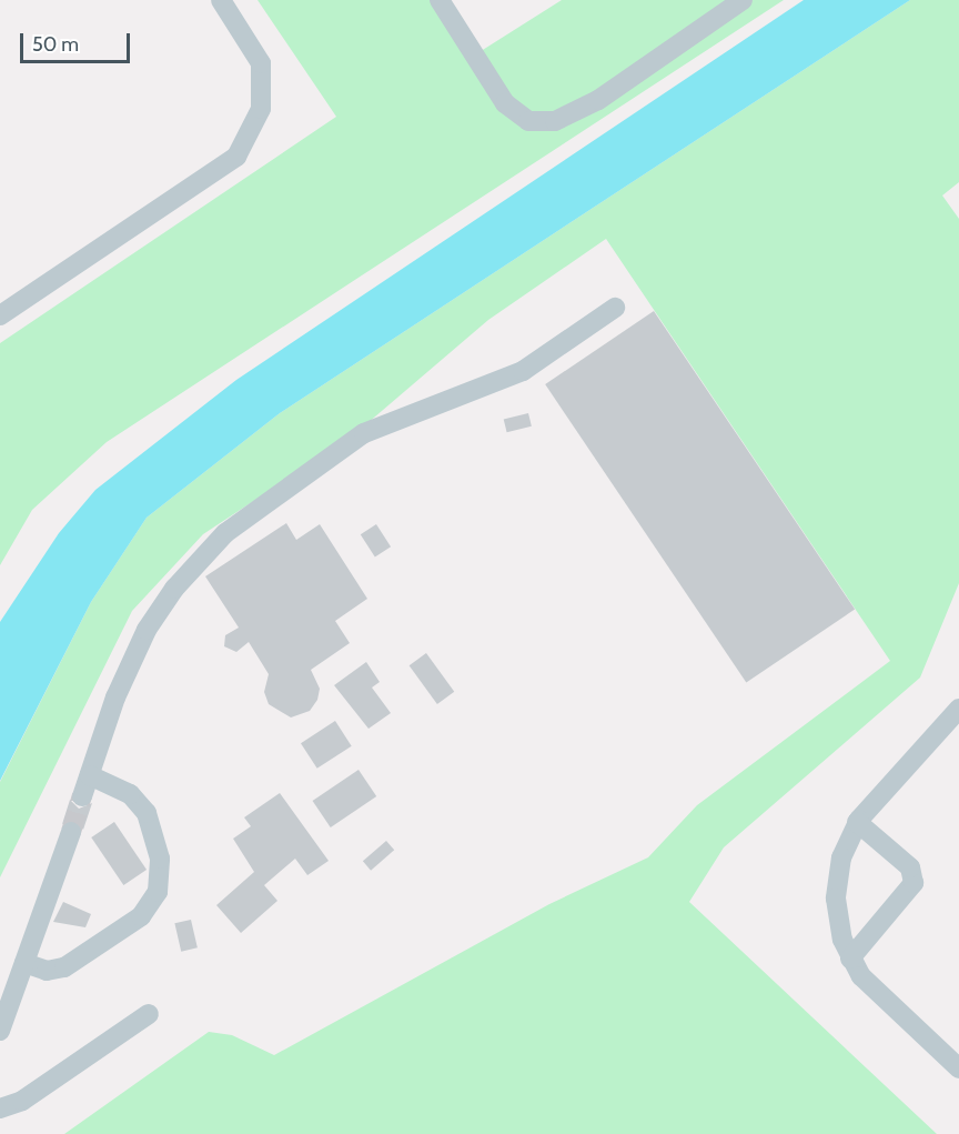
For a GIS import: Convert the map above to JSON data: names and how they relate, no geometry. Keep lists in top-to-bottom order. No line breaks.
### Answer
{"scale_bar":"50 m"}
